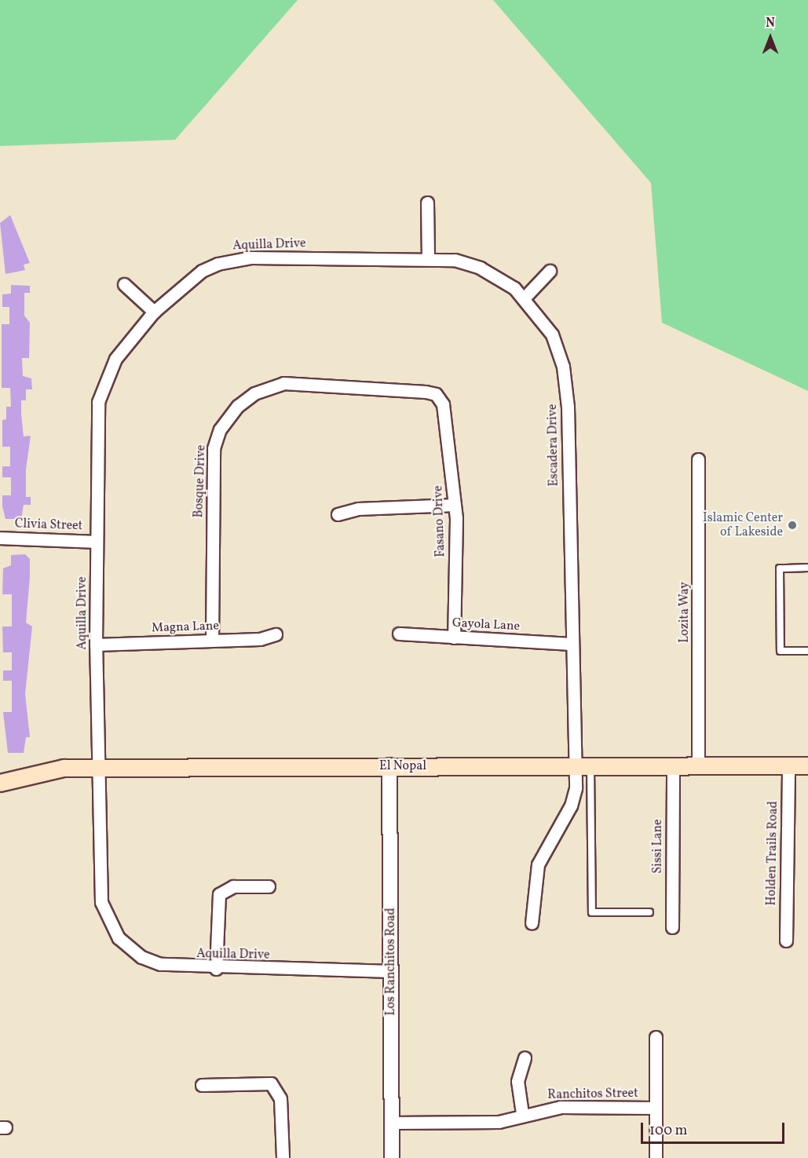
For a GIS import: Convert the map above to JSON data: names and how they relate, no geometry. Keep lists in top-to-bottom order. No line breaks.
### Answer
{"streets":{"main road":["El Nopal"],"street":["Aquilla Drive","Escadera Drive","Bosque Drive","Fasano Drive","Clivia Street","Lozita Way","Gayola Lane","Magna Lane","Sissi Lane","Holden Trails Road","Los Ranchitos Road","Ranchitos Street"]},"crossings":[["Aquilla Drive","Escadera Drive"],["Aquilla Drive","Clivia Street"],["Aquilla Drive","Magna Lane"],["Aquilla Drive","El Nopal"],["Aquilla Drive","Los Ranchitos Road"],["Escadera Drive","Gayola Lane"],["Escadera Drive","El Nopal"],["Bosque Drive","Fasano Drive"],["Bosque Drive","Magna Lane"],["Fasano Drive","Gayola Lane"],["Lozita Way","El Nopal"],["El Nopal","Sissi Lane"],["El Nopal","Holden Trails Road"],["El Nopal","Los Ranchitos Road"],["Los Ranchitos Road","Ranchitos Street"]],"places":["Islamic Center of Lakeside"],"scale_bar":"100 m","north":"top"}
